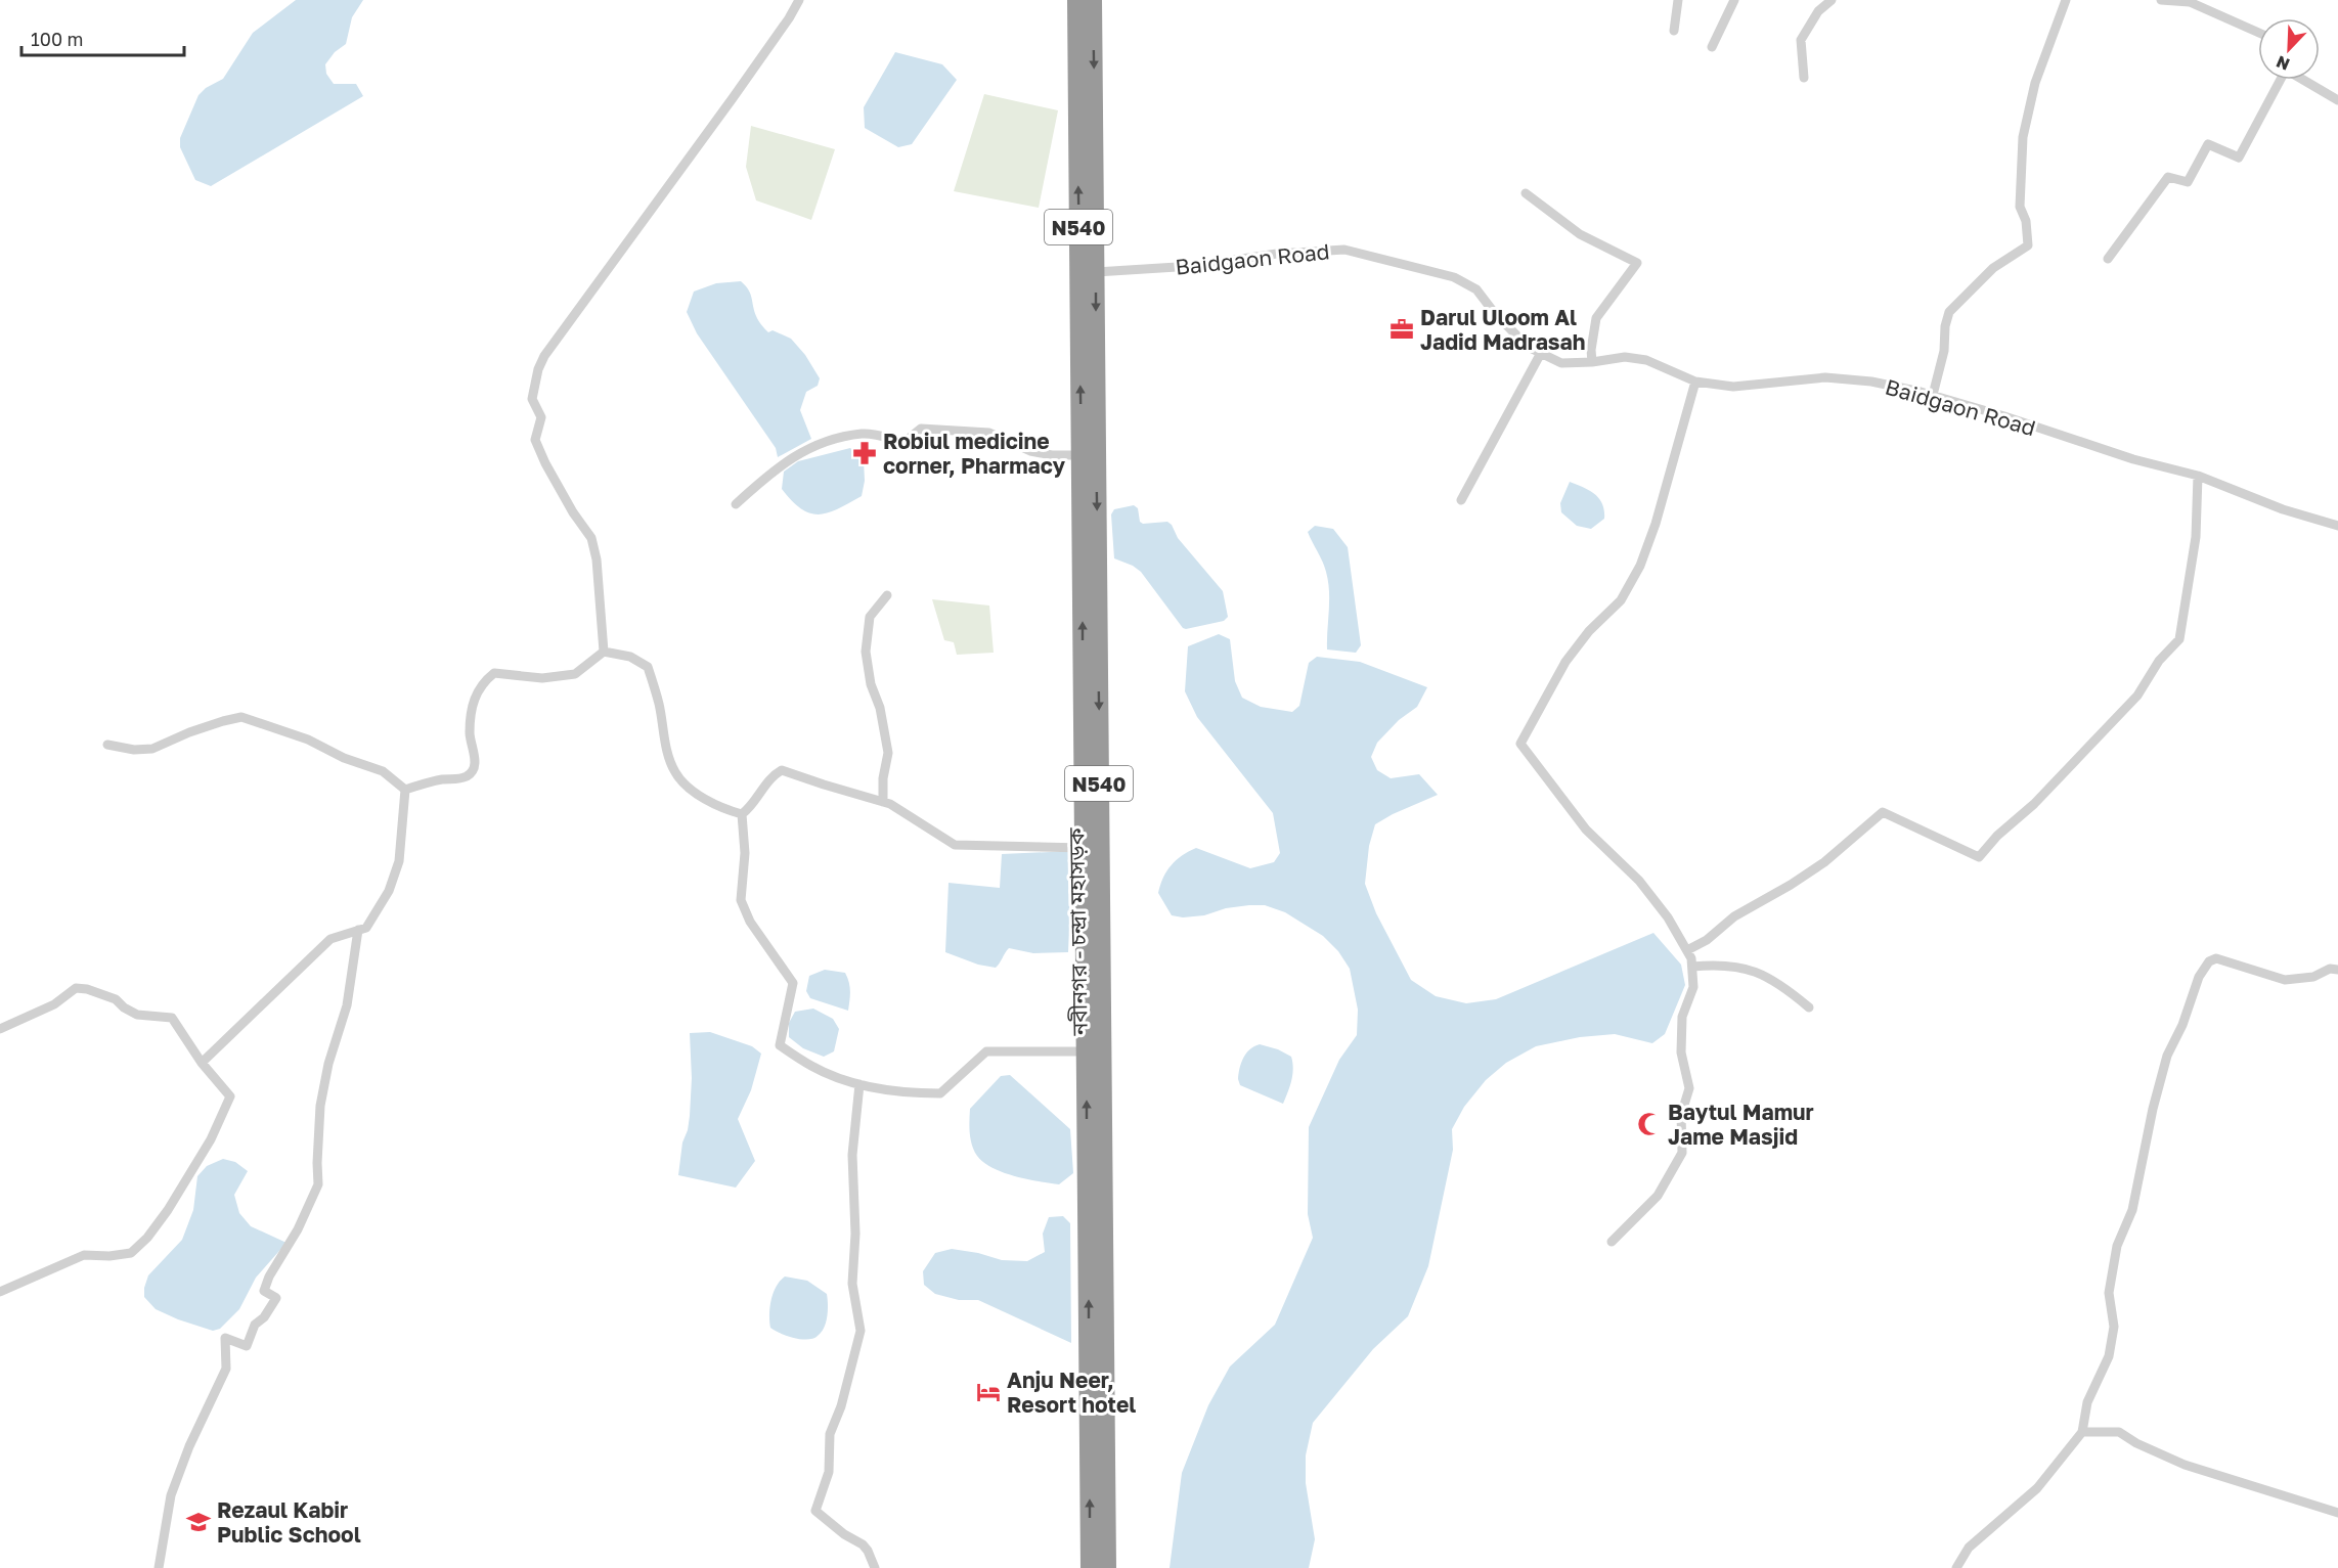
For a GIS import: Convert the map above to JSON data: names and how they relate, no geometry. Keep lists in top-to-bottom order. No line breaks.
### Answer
{"streets":{"highway":["N540","নবীনগর - চন্দ্রা মহাসড়ক"],"street":["Baidgaon Road"]},"crossings":[["Baidgaon Road","নবীনগর - চন্দ্রা মহাসড়ক"]],"places":{"office":["Darul Uloom Al Jadid Madrasah"],"pharmacy":["Robiul medicine corner, Pharmacy"],"mosque":["Baytul Mamur Jame Masjid"],"hotel":["Anju Neer, Resort hotel"],"school or university":["Rezaul Kabir Public School"]},"scale_bar":"100 m","north":"bottom left"}
